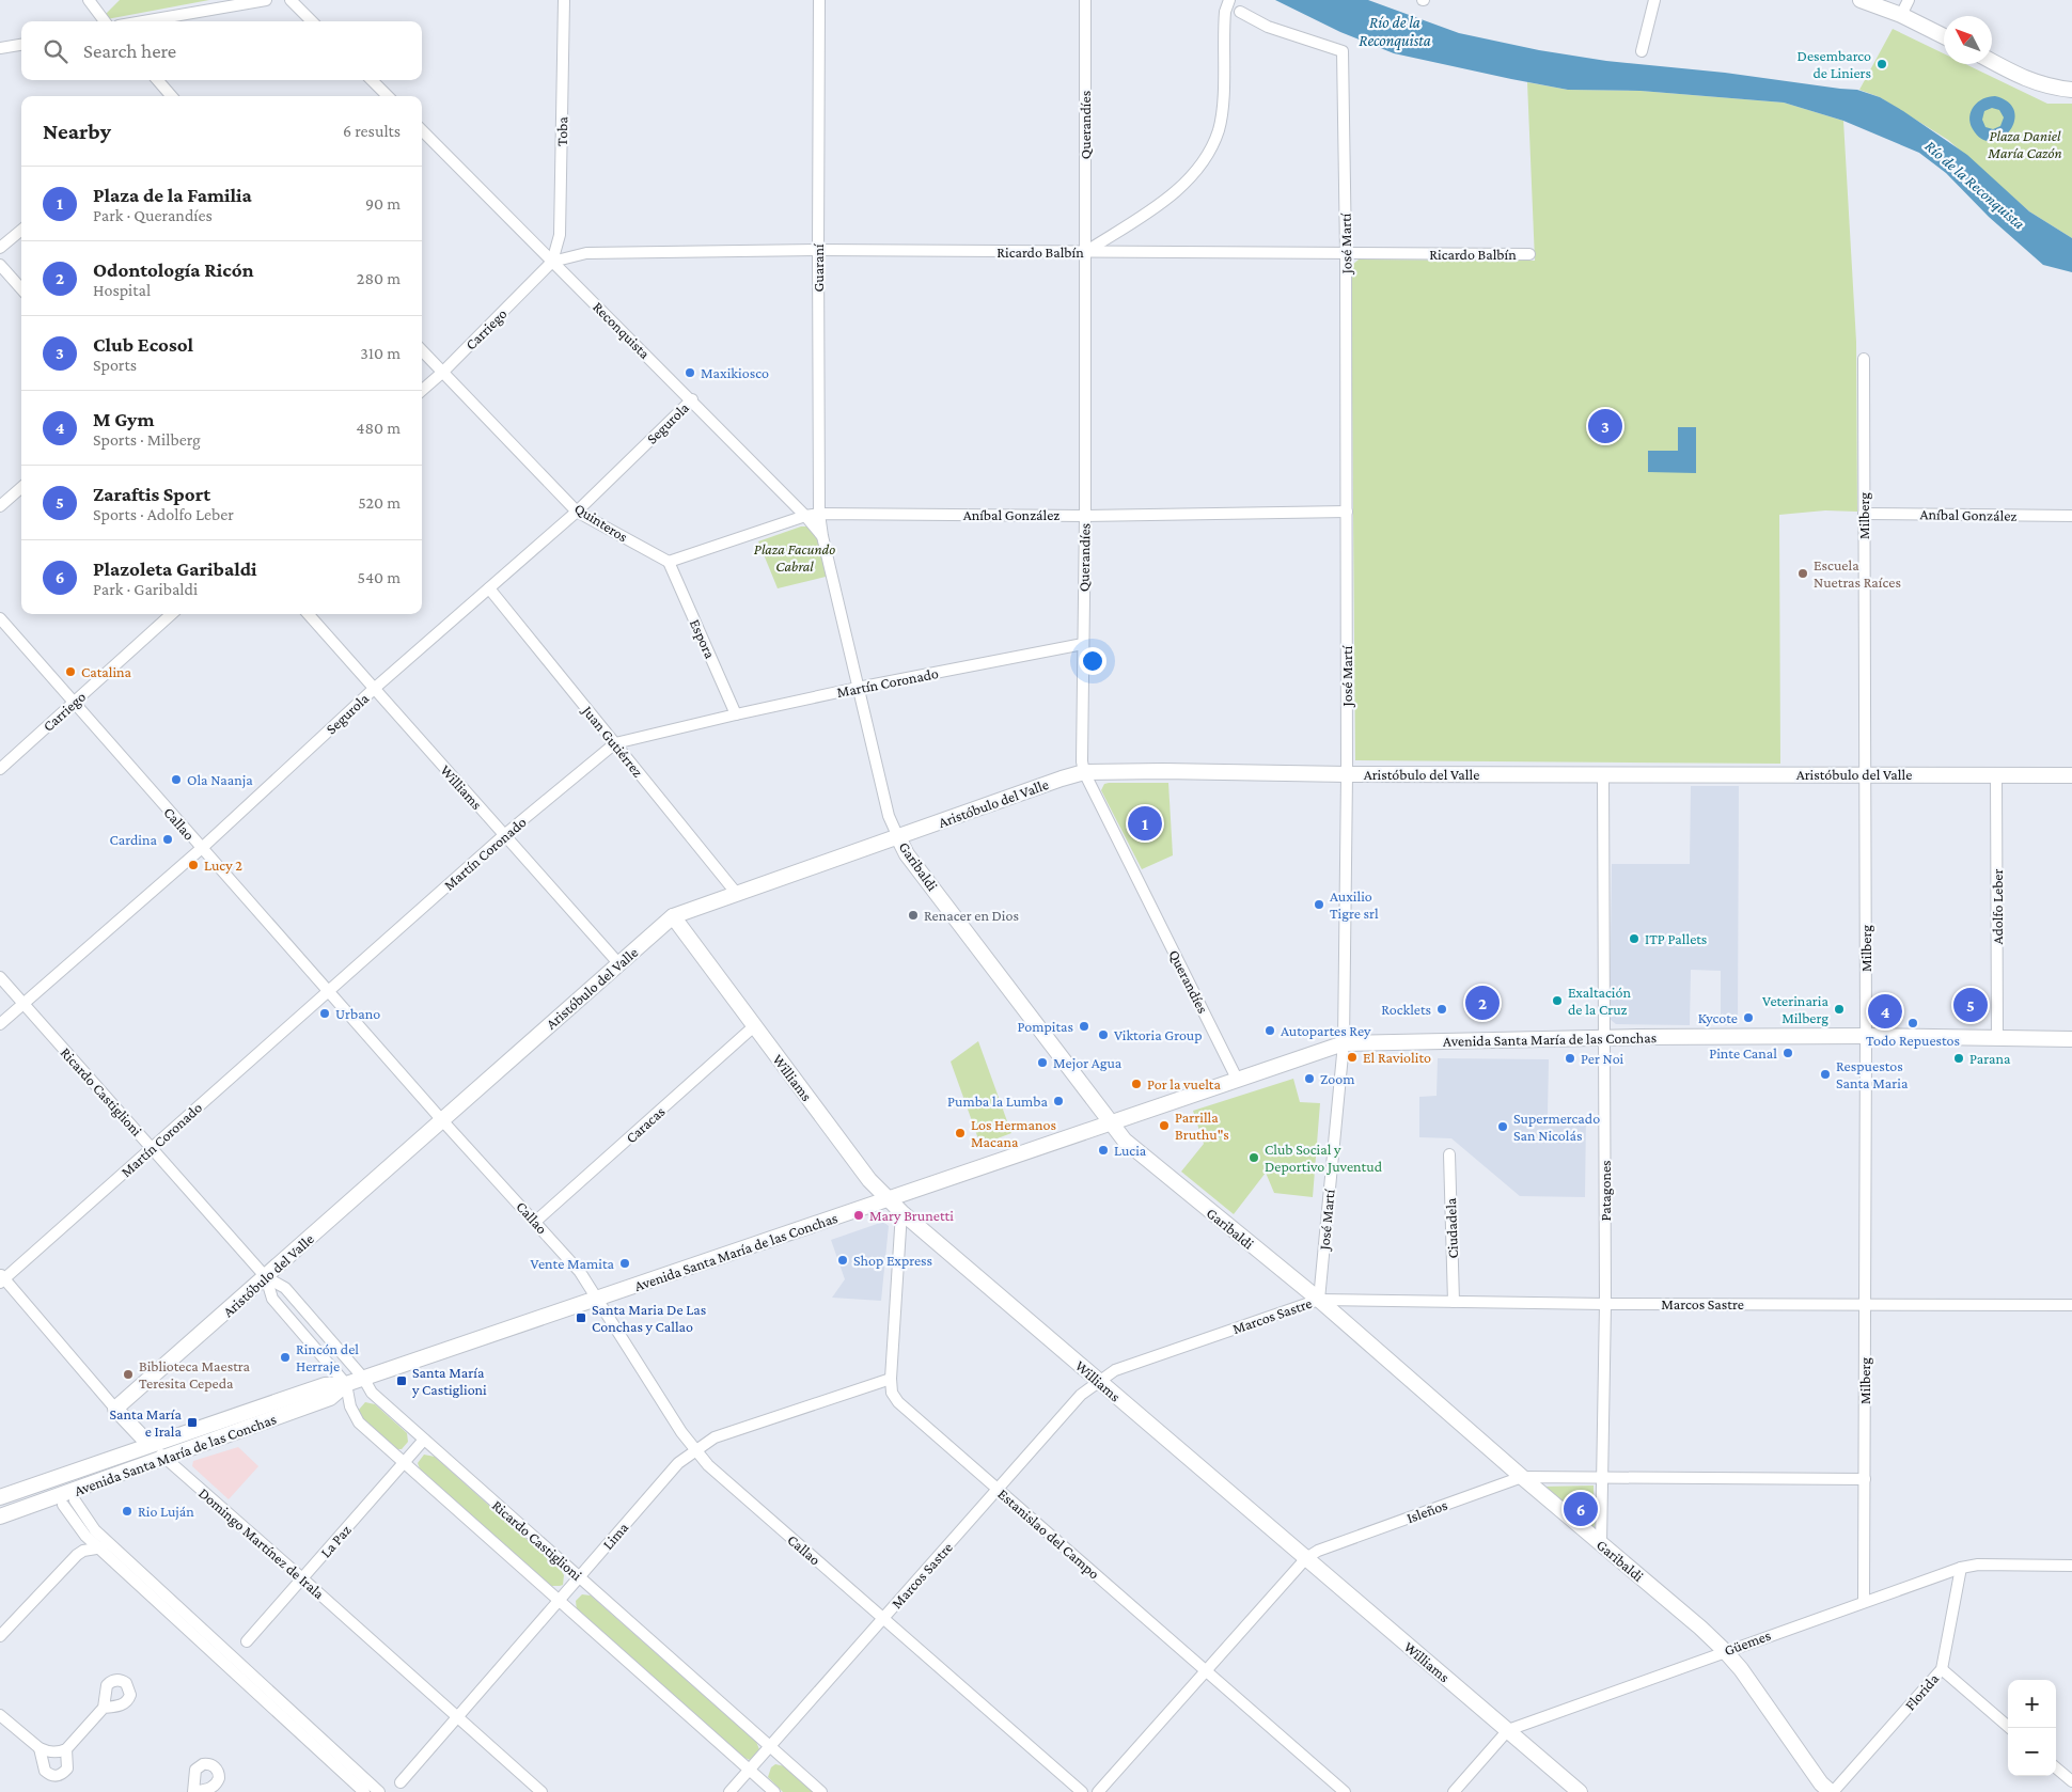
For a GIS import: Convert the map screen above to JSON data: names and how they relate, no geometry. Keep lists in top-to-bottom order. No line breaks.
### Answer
{"streets":{"street":["Querandíes","Toba","José Martí","Ricardo Balbín","Guaraní","Carriego","Reconquista","Segurola","Aníbal González","Milberg","Quinteros","Espora","Martín Coronado","Juan Gutiérrez","Aristóbulo del Valle","Williams","Callao","Garibaldi","Adolfo Leber","Avenida Santa María de las Conchas","Ricardo Castiglioni","Caracas","Patagones","Ciudadela","Marcos Sastre","Isleños","Estanislao del Campo","Lima","La Paz","Domingo Martínez de Irala","Güemes","Florida"]},"crossings":[["Querandíes","Ricardo Balbín"],["Querandíes","Aníbal González"],["Querandíes","Martín Coronado"],["Querandíes","Aristóbulo del Valle"],["Querandíes","Avenida Santa María de las Conchas"],["Toba","Ricardo Balbín"],["Toba","Carriego"],["Toba","Reconquista"],["José Martí","Ricardo Balbín"],["José Martí","Aníbal González"],["José Martí","Aristóbulo del Valle"],["José Martí","Garibaldi"],["José Martí","Avenida Santa María de las Conchas"],["José Martí","Marcos Sastre"],["Ricardo Balbín","Guaraní"],["Ricardo Balbín","Carriego"],["Ricardo Balbín","Reconquista"],["Guaraní","Reconquista"],["Guaraní","Aníbal González"],["Guaraní","Garibaldi"],["Carriego","Reconquista"],["Carriego","Quinteros"],["Carriego","Callao"],["Reconquista","Segurola"],["Reconquista","Aníbal González"],["Reconquista","Garibaldi"],["Segurola","Quinteros"],["Segurola","Juan Gutiérrez"],["Segurola","Williams"],["Segurola","Callao"],["Segurola","Ricardo Castiglioni"],["Aníbal González","Milberg"],["Milberg","Aristóbulo del Valle"],["Milberg","Avenida Santa María de las Conchas"],["Milberg","Marcos Sastre"],["Milberg","Isleños"],["Milberg","Güemes"],["Quinteros","Espora"],["Espora","Martín Coronado"],["Martín Coronado","Juan Gutiérrez"],["Martín Coronado","Williams"],["Martín Coronado","Callao"],["Martín Coronado","Garibaldi"],["Martín Coronado","Ricardo Castiglioni"],["Martín Coronado","Domingo Martínez de Irala"],["Juan Gutiérrez","Aristóbulo del Valle"],["Aristóbulo del Valle","Williams"],["Aristóbulo del Valle","Callao"],["Aristóbulo del Valle","Garibaldi"],["Aristóbulo del Valle","Adolfo Leber"],["Aristóbulo del Valle","Ricardo Castiglioni"],["Aristóbulo del Valle","Patagones"],["Aristóbulo del Valle","Domingo Martínez de Irala"],["Williams","Avenida Santa María de las Conchas"],["Williams","Caracas"],["Williams","Marcos Sastre"],["Williams","Isleños"],["Williams","Estanislao del Campo"],["Williams","Güemes"],["Callao","Avenida Santa María de las Conchas"],["Callao","Caracas"],["Callao","Marcos Sastre"],["Callao","Lima"],["Garibaldi","Avenida Santa María de las Conchas"],["Garibaldi","Patagones"],["Garibaldi","Marcos Sastre"],["Garibaldi","Isleños"],["Garibaldi","Güemes"],["Garibaldi","Florida"],["Adolfo Leber","Avenida Santa María de las Conchas"],["Avenida Santa María de las Conchas","Ricardo Castiglioni"],["Avenida Santa María de las Conchas","Patagones"],["Avenida Santa María de las Conchas","Domingo Martínez de Irala"],["Ricardo Castiglioni","Marcos Sastre"],["Ricardo Castiglioni","Lima"],["Ricardo Castiglioni","La Paz"],["Patagones","Marcos Sastre"],["Patagones","Isleños"],["Ciudadela","Marcos Sastre"],["Marcos Sastre","Estanislao del Campo"],["Isleños","Estanislao del Campo"],["Estanislao del Campo","Lima"],["Lima","Domingo Martínez de Irala"],["La Paz","Domingo Martínez de Irala"],["Güemes","Florida"]],"water":["Río de la Reconquista"],"parks":["Plaza Daniel María Cazón","Plaza Facundo Cabral"],"places":{"other":["Desembarco de Liniers","Maxikiosco","Escuela Nuetras Raíces","Catalina","Ola Naanja","Cardina","Lucy 2","Auxilio Tigre srl","Renacer en Dios","ITP Pallets","Exaltación de la Cruz","Rocklets","Veterinaria Milberg","Urbano","Kycote","Todo Repuestos","Pompitas","Autopartes Rey","Viktoria Group","Pinte Canal","El Raviolito","Per Noi","Parana","Mejor Agua","Respuestos Santa Maria","Zoom","Por la vuelta","Pumba la Lumba","Parrilla Bruthu\"s","Supermercado San Nicolás","Los Hermanos Macana","Lucia","Club Social y Deportivo Juventud","Mary Brunetti","Shop Express","Vente Mamita","Rincón del Herraje","Biblioteca Maestra Teresita Cepeda","Rio Luján"],"transit":["Santa Maria De Las Conchas y Callao","Santa María y Castiglioni","Santa María e Irala"]},"north":"top left","page":{"search":"Search here","heading":["Nearby","6 results"],"list":[{"mark":"1","name":"Plaza de la Familia","note":"Park · Querandíes","value":"90 m"},{"mark":"2","name":"Odontología Ricón","note":"Hospital","value":"280 m"},{"mark":"3","name":"Club Ecosol","note":"Sports","value":"310 m"},{"mark":"4","name":"M Gym","note":"Sports · Milberg","value":"480 m"},{"mark":"5","name":"Zaraftis Sport","note":"Sports · Adolfo Leber","value":"520 m"},{"mark":"6","name":"Plazoleta Garibaldi","note":"Park · Garibaldi","value":"540 m"}],"pins":["3","1","2","5","4","6"],"map_buttons":["+","−"]}}
